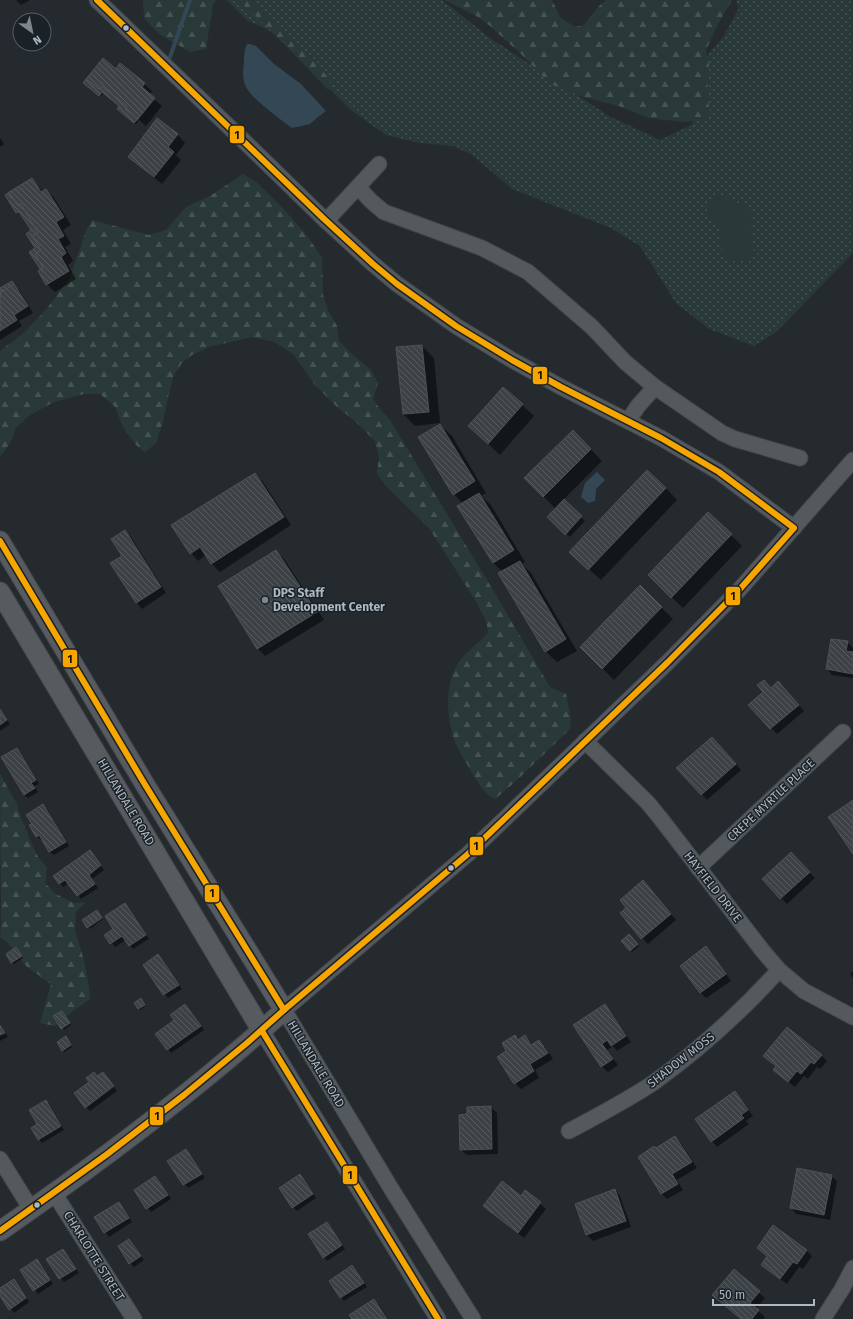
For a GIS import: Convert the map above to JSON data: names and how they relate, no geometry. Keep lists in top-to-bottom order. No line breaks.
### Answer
{"streets":{"main road":["HILLANDALE ROAD"],"street":["CREPE MYRTLE PLACE","HAYFIELD DRIVE","SHADOW MOSS","CHARLOTTE STREET"]},"crossings":[["CREPE MYRTLE PLACE","HAYFIELD DRIVE"],["HAYFIELD DRIVE","SHADOW MOSS"]],"places":["DPS Staff Development Center"],"lines":["transit line 1"],"scale_bar":"50 m","north":"bottom right"}
